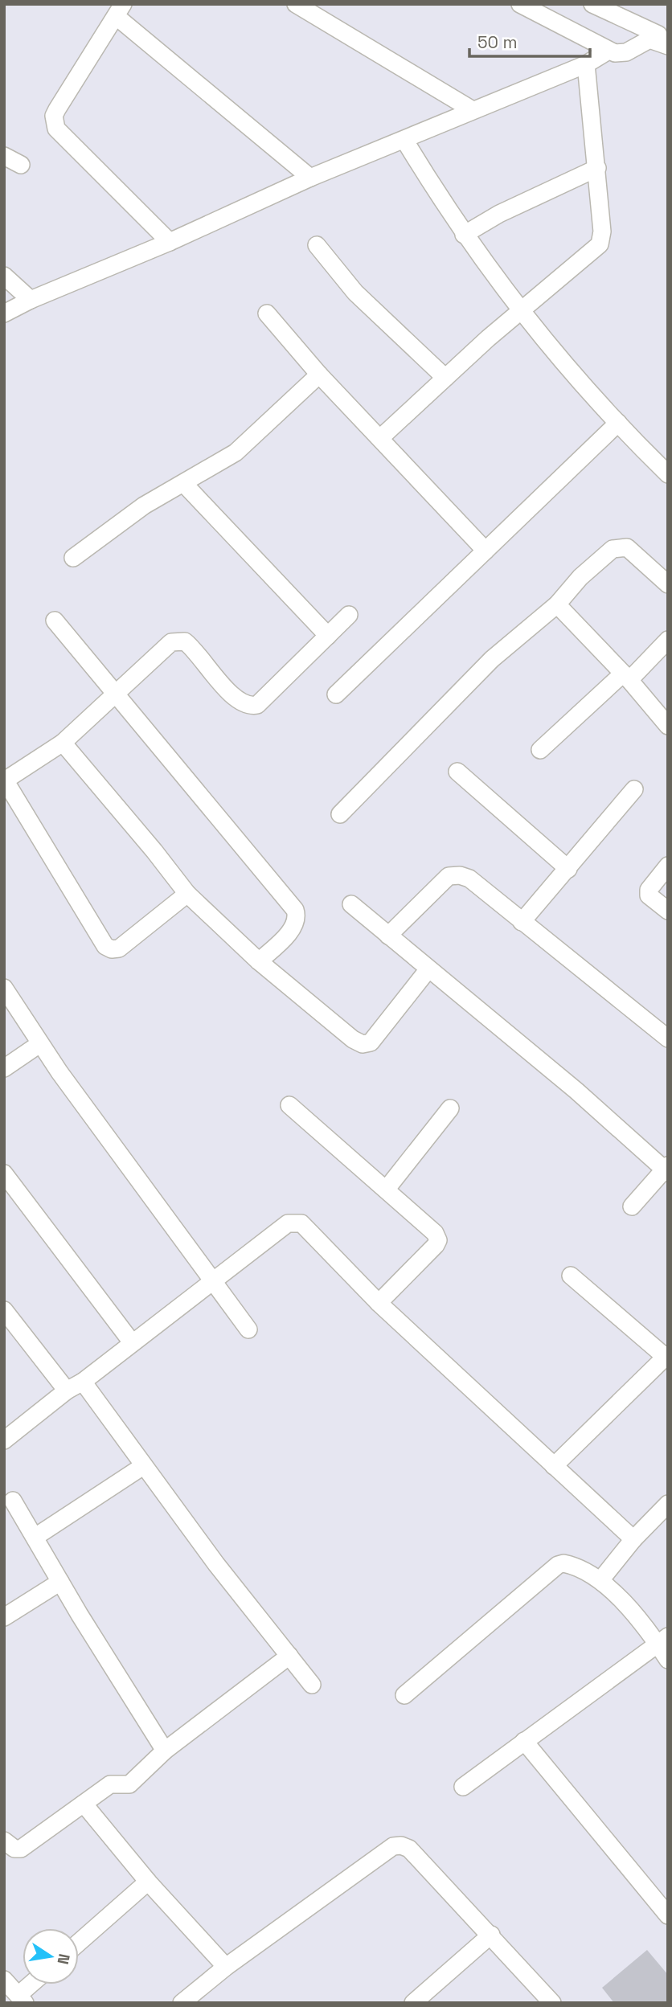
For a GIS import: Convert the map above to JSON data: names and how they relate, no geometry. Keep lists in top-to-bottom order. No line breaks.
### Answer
{"scale_bar":"50 m","north":"right"}
